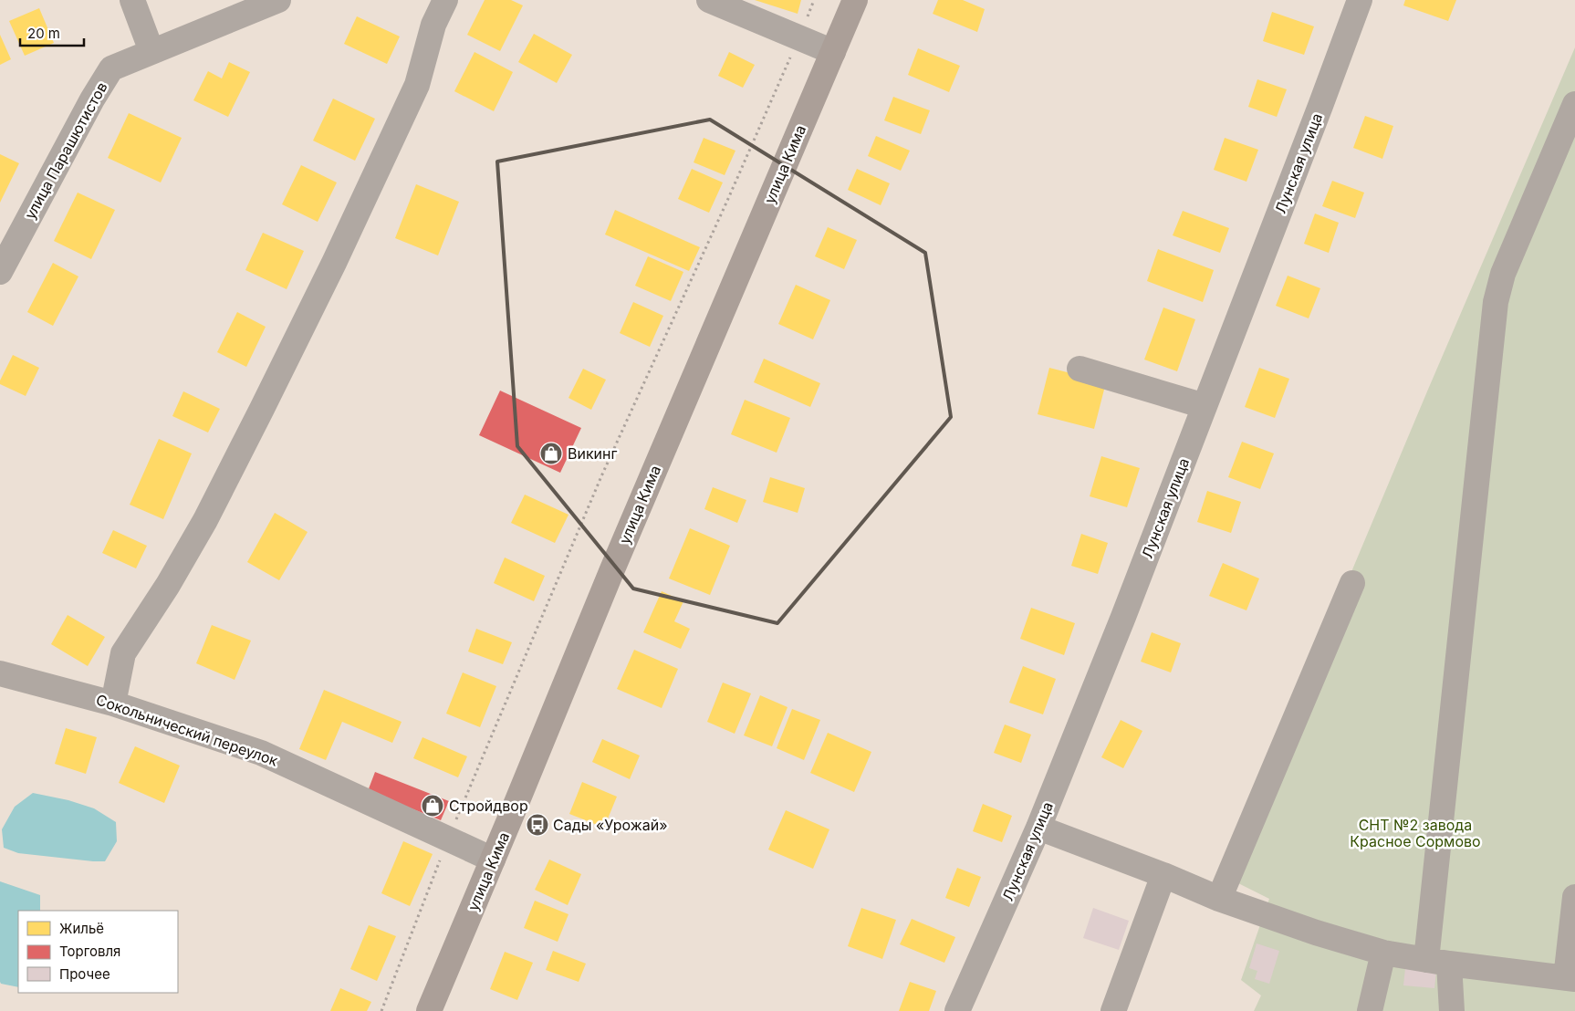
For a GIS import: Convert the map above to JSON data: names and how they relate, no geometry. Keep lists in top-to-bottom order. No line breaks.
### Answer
{"streets":{"main road":["улица Кима"],"street":["улица Парашютистов","Лунская улица","Сокольнический переулок"]},"crossings":[["улица Кима","Сокольнический переулок"]],"parks":["СНТ №2 завода Красное Сормово"],"places":{"shop":["Викинг","Стройдвор"],"bus stop":["Сады «Урожай»"]},"legend":["Жильё","Торговля","Прочее"],"scale_bar":"20 m"}
